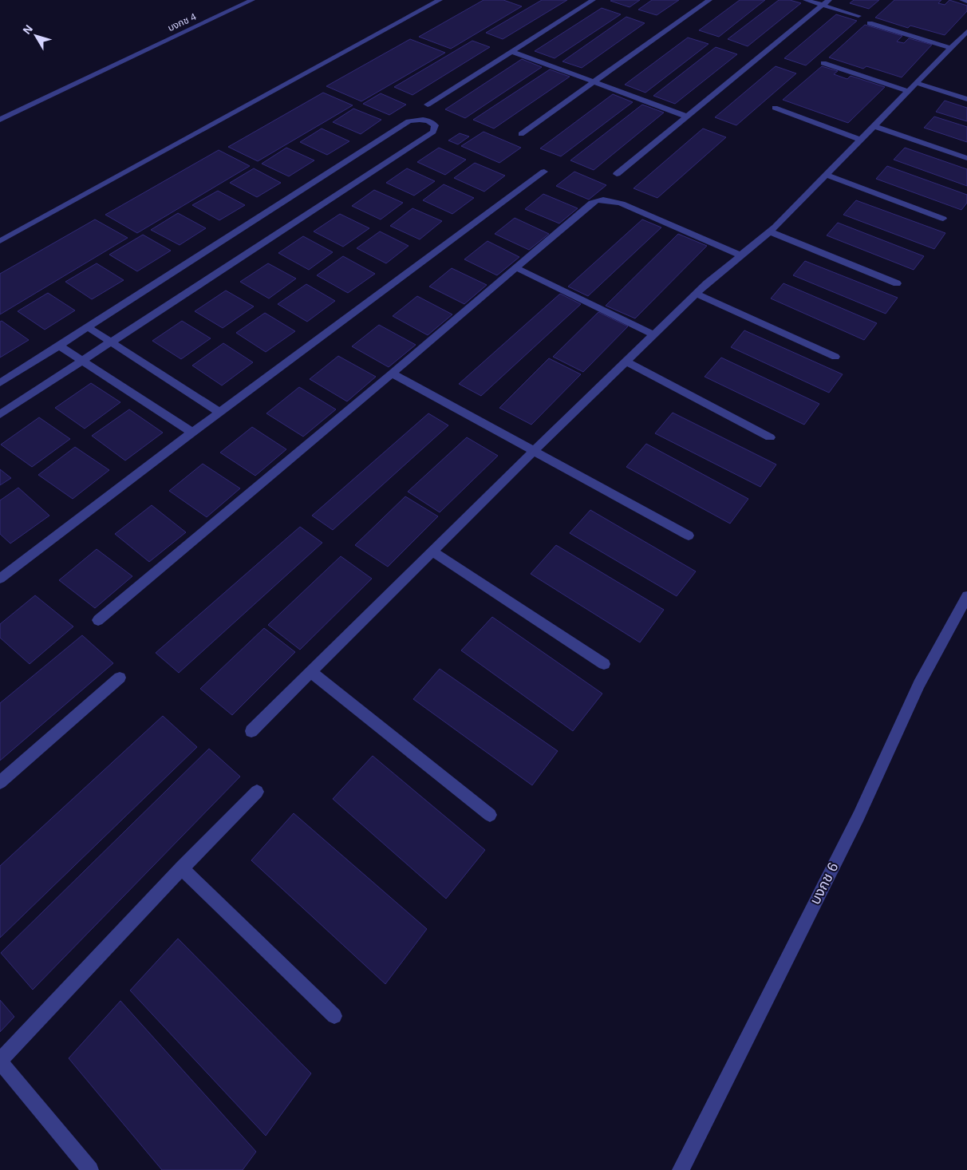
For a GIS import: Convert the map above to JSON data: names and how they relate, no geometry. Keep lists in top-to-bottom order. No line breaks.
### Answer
{"streets":{"street":["บงกช 4","บงกช 6"]},"north":"top left"}
